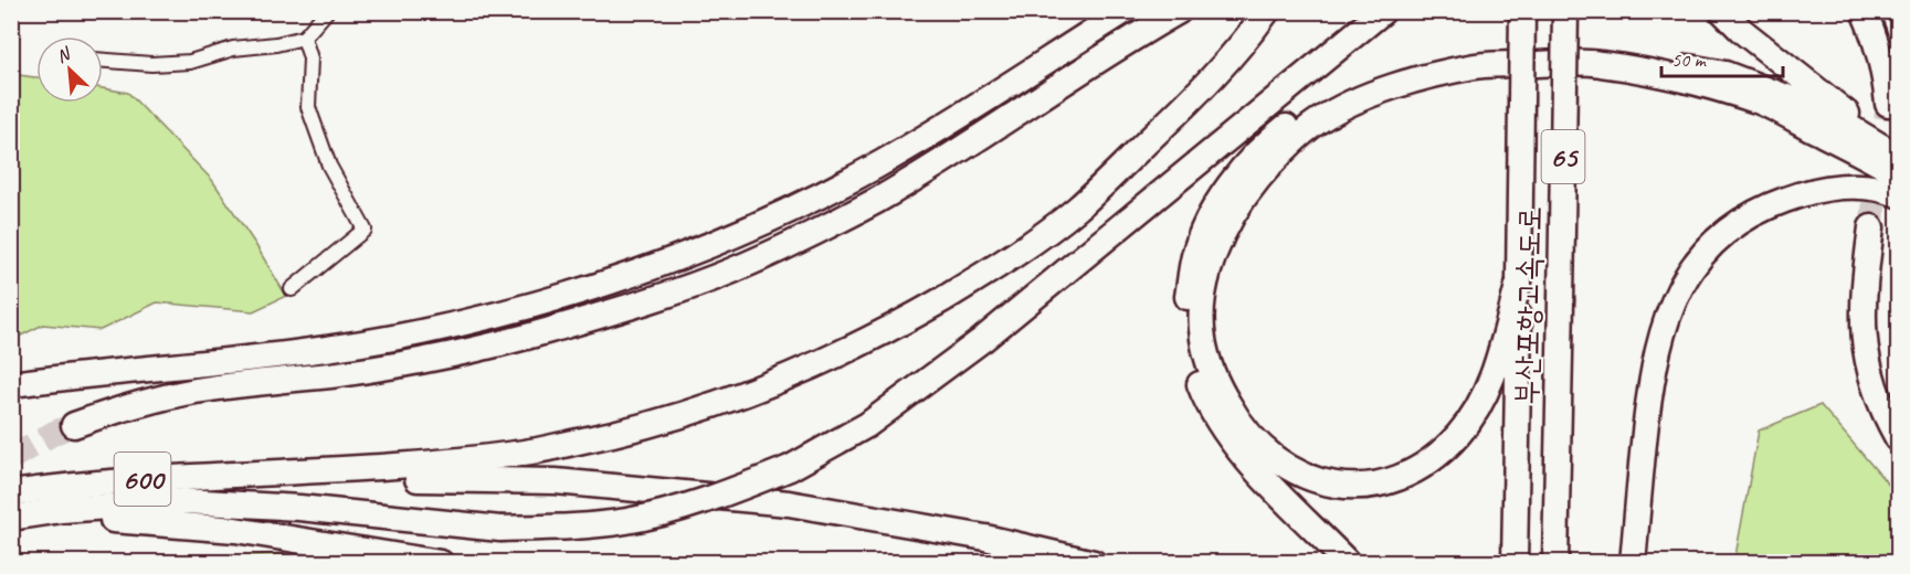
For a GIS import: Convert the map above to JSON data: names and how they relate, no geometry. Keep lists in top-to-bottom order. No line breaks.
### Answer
{"streets":{"highway":["65","부산포항고속도로","600"]},"scale_bar":"50 m","north":"top left"}
